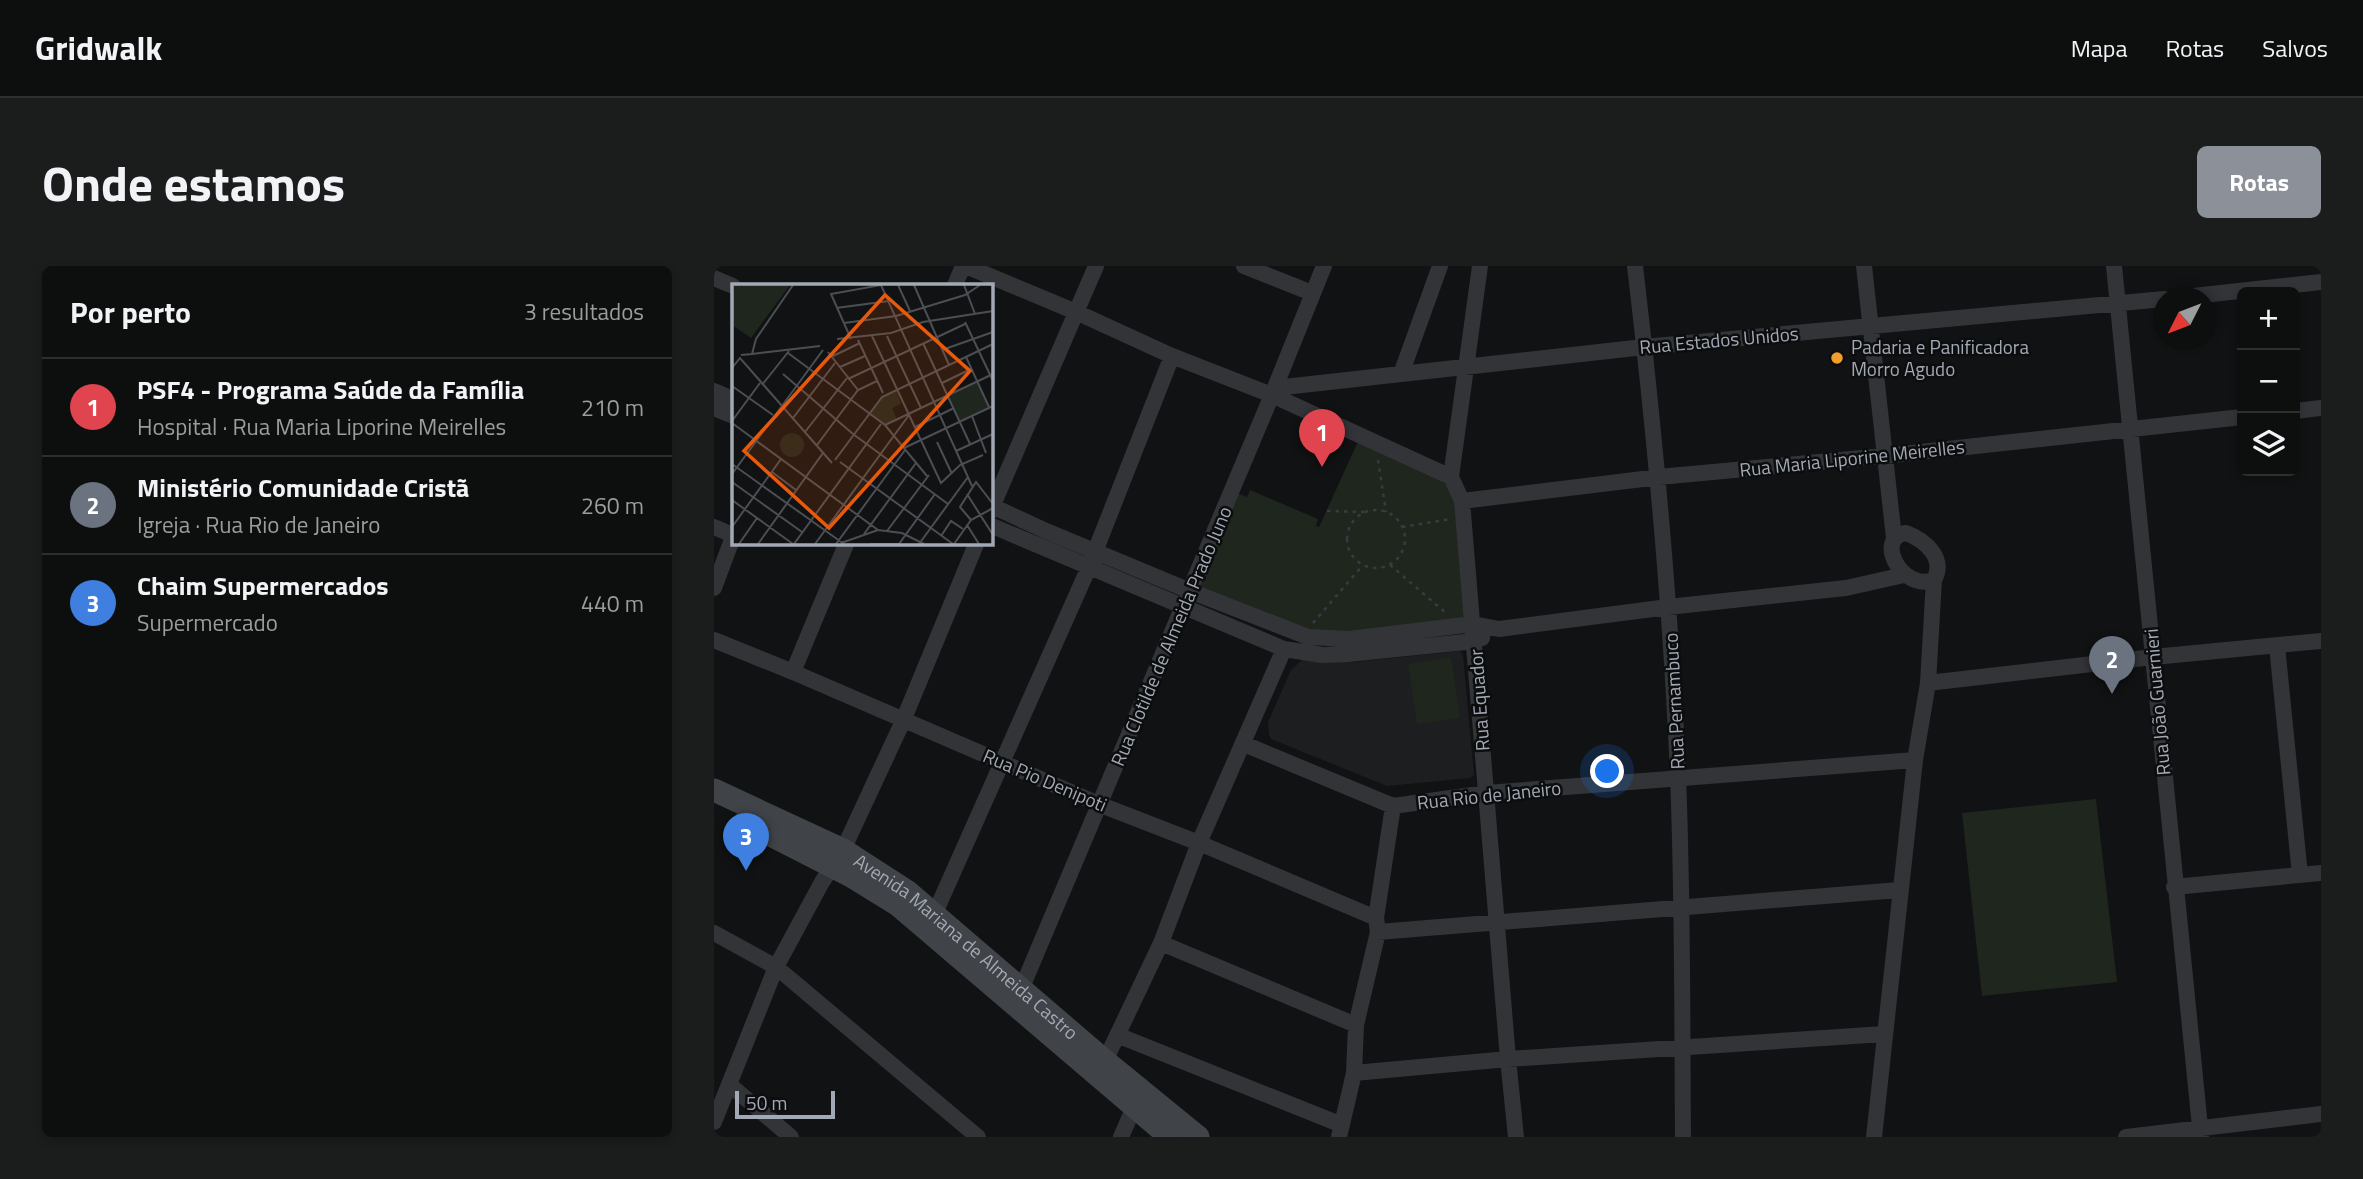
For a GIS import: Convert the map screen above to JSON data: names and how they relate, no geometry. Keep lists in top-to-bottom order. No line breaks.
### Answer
{"streets":{"main road":["Avenida Mariana de Almeida Castro"],"street":["Rua Estados Unidos","Rua Maria Liporine Meirelles","Rua Clotilde de Almeida Prado Juno","Rua Equador","Rua Pernambuco","Rua João Guarnieri","Rua Pio Denipoti","Rua Rio de Janeiro"]},"crossings":[["Rua Estados Unidos","Rua Clotilde de Almeida Prado Juno"],["Rua Estados Unidos","Rua Pernambuco"],["Rua Estados Unidos","Rua João Guarnieri"],["Rua Maria Liporine Meirelles","Rua Equador"],["Rua Maria Liporine Meirelles","Rua Pernambuco"],["Rua Maria Liporine Meirelles","Rua João Guarnieri"],["Rua Clotilde de Almeida Prado Juno","Rua Pio Denipoti"],["Rua Clotilde de Almeida Prado Juno","Avenida Mariana de Almeida Castro"],["Rua Equador","Rua Pio Denipoti"],["Rua Equador","Rua Rio de Janeiro"],["Rua Pernambuco","Rua Pio Denipoti"],["Rua Pernambuco","Rua Rio de Janeiro"]],"places":["Padaria e Panificadora Morro Agudo"],"scale_bar":"50 m","north":"bottom left","page":{"header":"Gridwalk","nav":["Mapa","Rotas","Salvos"],"title":"Onde estamos","buttons":"Rotas","heading":["Por perto","3 resultados"],"map_buttons":["+","−"],"list":[{"mark":"1","name":"PSF4 - Programa Saúde da Família","note":"Hospital · Rua Maria Liporine Meirelles","value":"210 m"},{"mark":"2","name":"Ministério Comunidade Cristã","note":"Igreja · Rua Rio de Janeiro","value":"260 m"},{"mark":"3","name":"Chaim Supermercados","note":"Supermercado","value":"440 m"}],"pins":["1","2","3"],"scale":"50 m"}}
